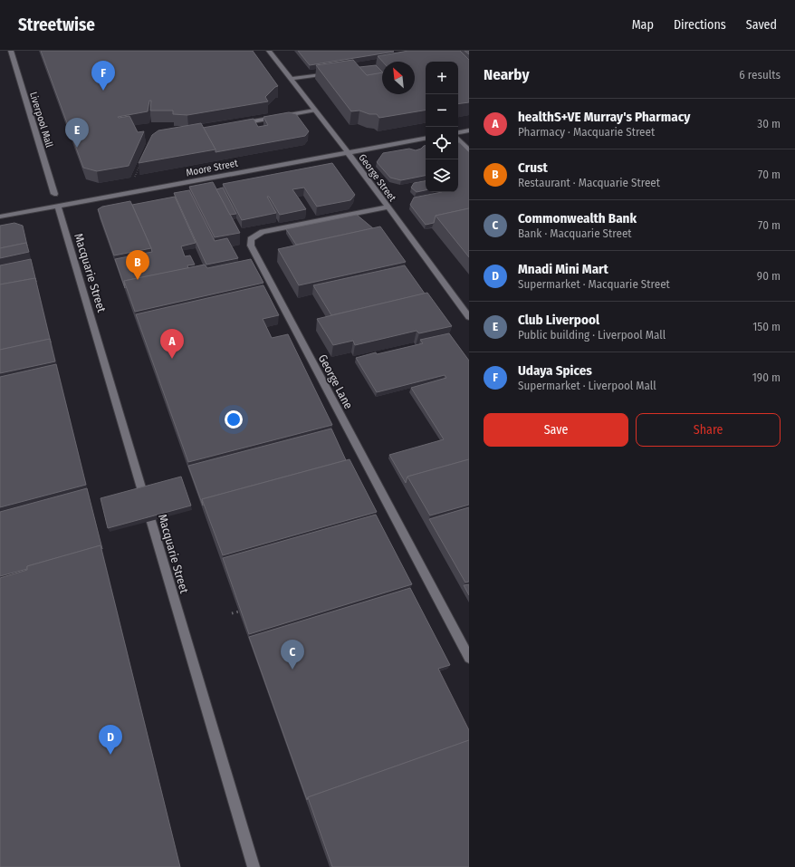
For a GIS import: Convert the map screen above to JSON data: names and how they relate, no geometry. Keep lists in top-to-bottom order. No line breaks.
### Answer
{"streets":{"street":["Liverpool Mall","Moore Street","George Street","Macquarie Street","George Lane"]},"crossings":[["Moore Street","George Street"],["Moore Street","Macquarie Street"],["George Street","George Lane"]],"north":"top left","page":{"header":"Streetwise","nav":["Map","Directions","Saved"],"heading":["Nearby","6 results"],"pins":["F","E","B","A","C","D"],"map_buttons":["+","−"],"list":[{"mark":"A","name":"healthS+VE Murray's Pharmacy","note":"Pharmacy · Macquarie Street","value":"30 m"},{"mark":"B","name":"Crust","note":"Restaurant · Macquarie Street","value":"70 m"},{"mark":"C","name":"Commonwealth Bank","note":"Bank · Macquarie Street","value":"70 m"},{"mark":"D","name":"Mnadi Mini Mart","note":"Supermarket · Macquarie Street","value":"90 m"},{"mark":"E","name":"Club Liverpool","note":"Public building · Liverpool Mall","value":"150 m"},{"mark":"F","name":"Udaya Spices","note":"Supermarket · Liverpool Mall","value":"190 m"}],"buttons":["Save","Share"]}}
